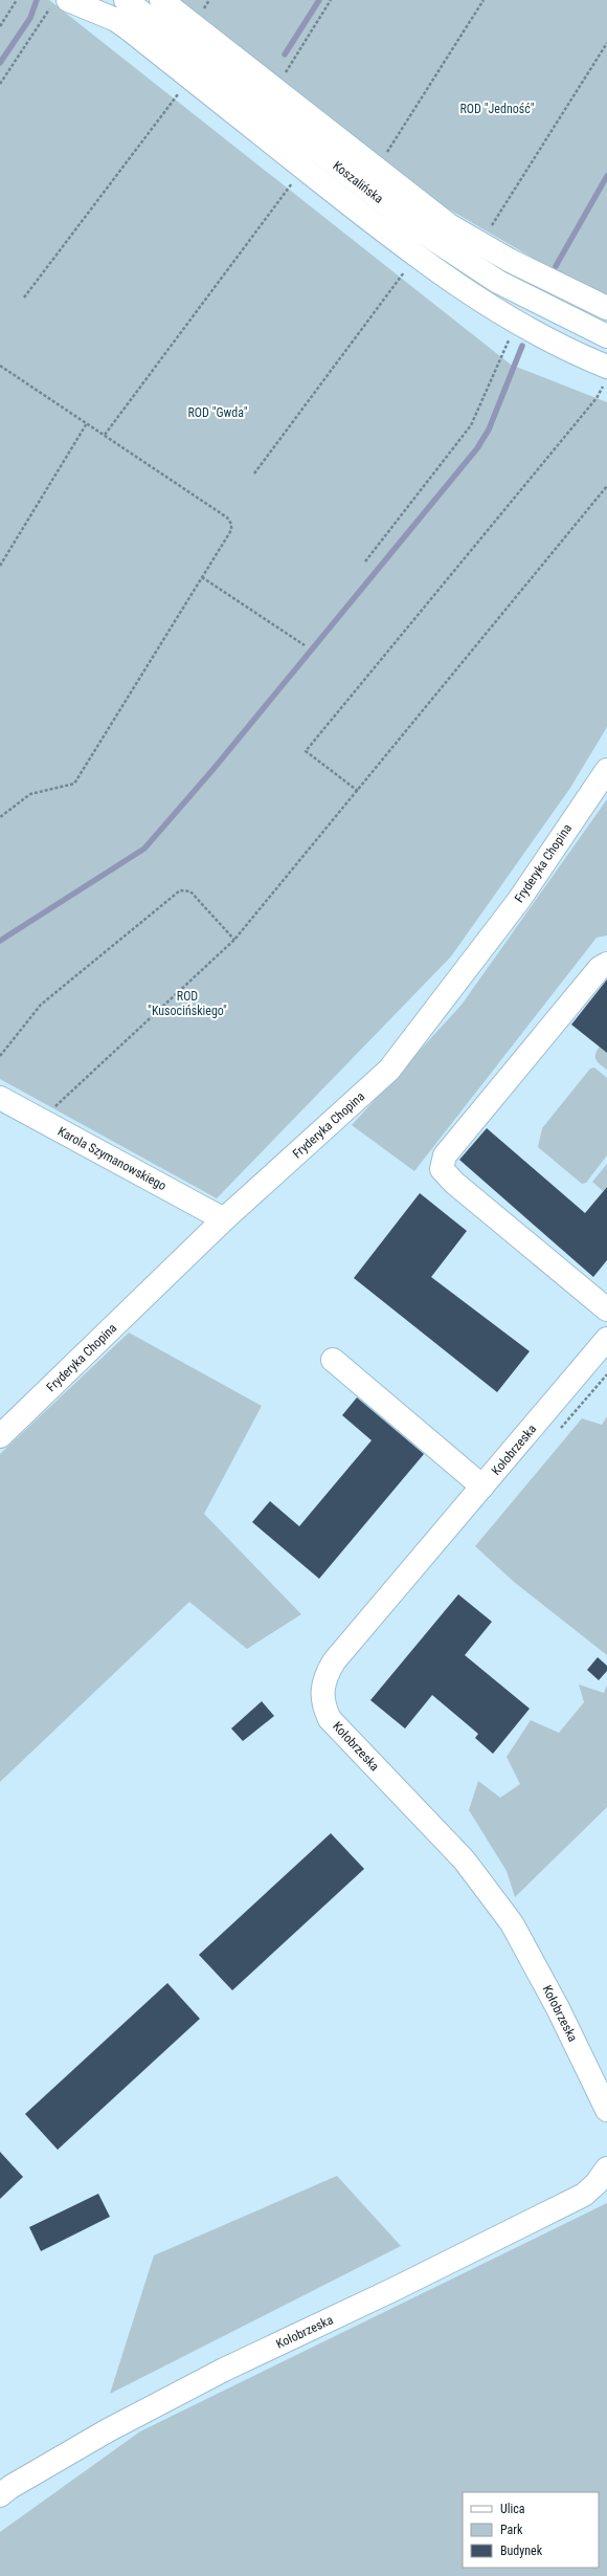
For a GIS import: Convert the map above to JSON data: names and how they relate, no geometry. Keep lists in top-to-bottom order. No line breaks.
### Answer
{"streets":{"street":["Koszalińska","Fryderyka Chopina","Karola Szymanowskiego","Kołobrzeska"]},"crossings":[["Fryderyka Chopina","Karola Szymanowskiego"]],"parks":["ROD \"Jedność\"","ROD \"Gwda\"","ROD \"Kusocińskiego\""],"legend":["Ulica","Park","Budynek"]}
